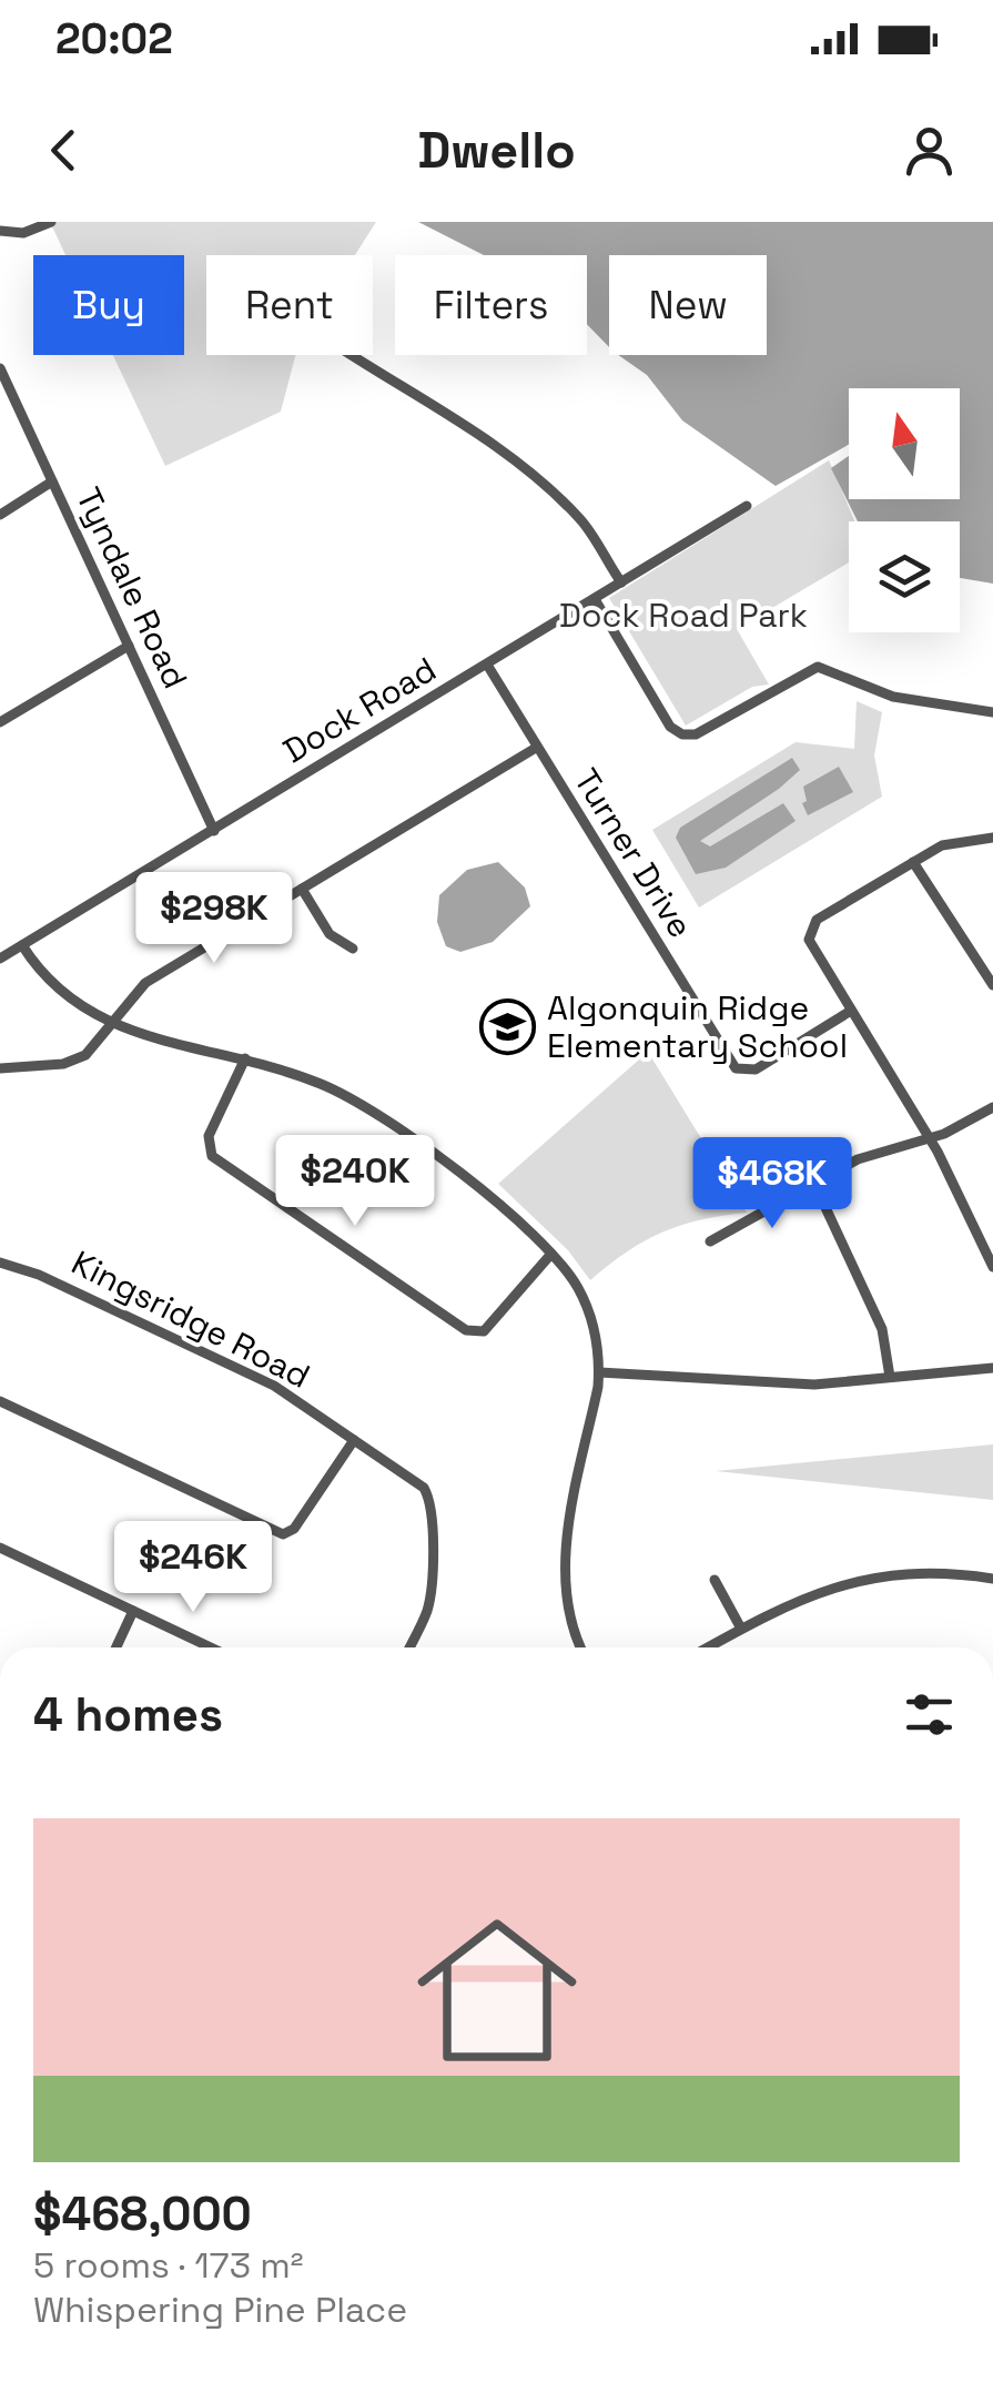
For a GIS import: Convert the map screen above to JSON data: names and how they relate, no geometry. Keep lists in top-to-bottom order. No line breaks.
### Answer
{"streets":{"street":["Tyndale Road","Dock Road","Turner Drive","Kingsridge Road"]},"crossings":[["Tyndale Road","Dock Road"],["Dock Road","Turner Drive"]],"parks":["Dock Road Park"],"places":{"school or university":["Algonquin Ridge Elementary School"]},"north":"top","page":{"status":"20:02","header":"Dwello","chip":["Buy","Rent","Filters","New"],"price":["$298K","$240K","$468K","$246K"],"heading":"4 homes","list":[{"name":"$468,000","note":"5 rooms · 173 m² · Whispering Pine Place"}]}}
